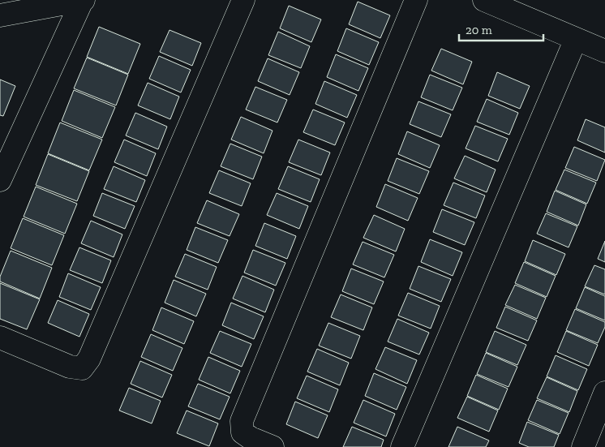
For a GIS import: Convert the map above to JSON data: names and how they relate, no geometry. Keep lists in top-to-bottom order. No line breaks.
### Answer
{"scale_bar":"20 m"}
